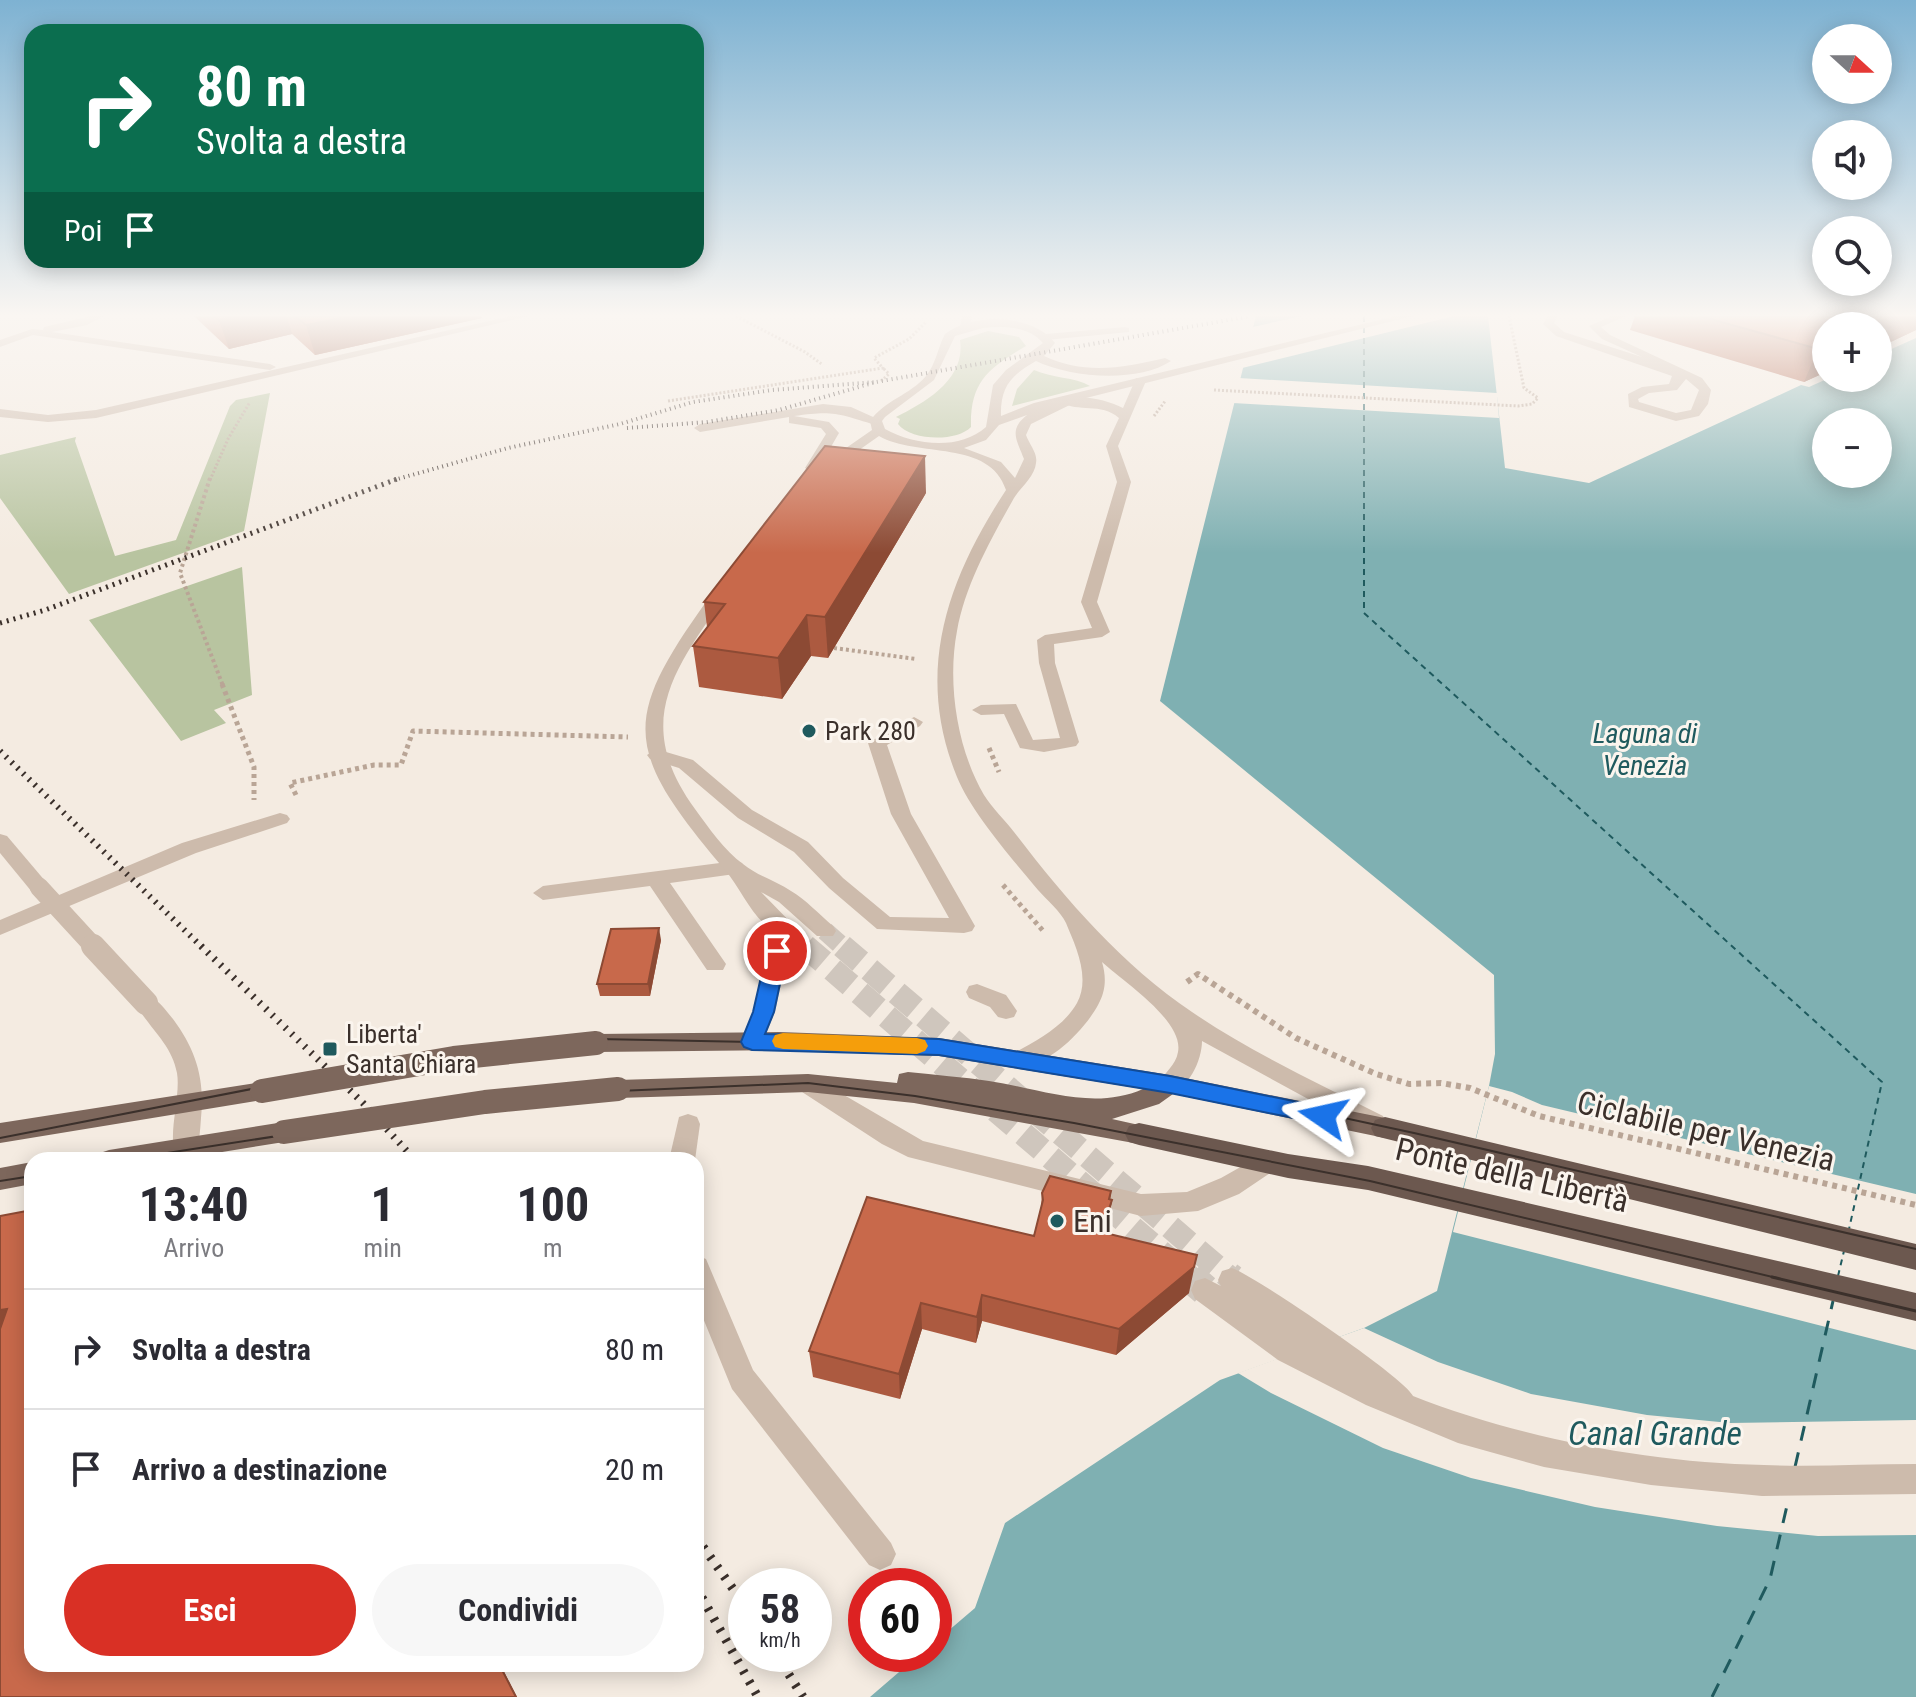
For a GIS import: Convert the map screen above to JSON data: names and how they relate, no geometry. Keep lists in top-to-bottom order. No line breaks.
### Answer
{"streets":{"highway":["Ponte della Libertà"],"path":["Ciclabile per Venezia"]},"water":["Laguna di Venezia","Canal Grande"],"places":{"other":["Park 280","Eni"],"transit":["Liberta' Santa Chiara"]},"north":"right","page":{"map_buttons":["+","−"],"turn":["80 m","Svolta a destra"],"then":"Poi","eta":["13:40","Arrivo","1","min","100","m"],"list":[{"name":"Svolta a destra","value":"80 m"},{"name":"Arrivo a destinazione","value":"20 m"}],"buttons":["Esci","Condividi"],"speed":"58 km/h","limit":"60"}}
